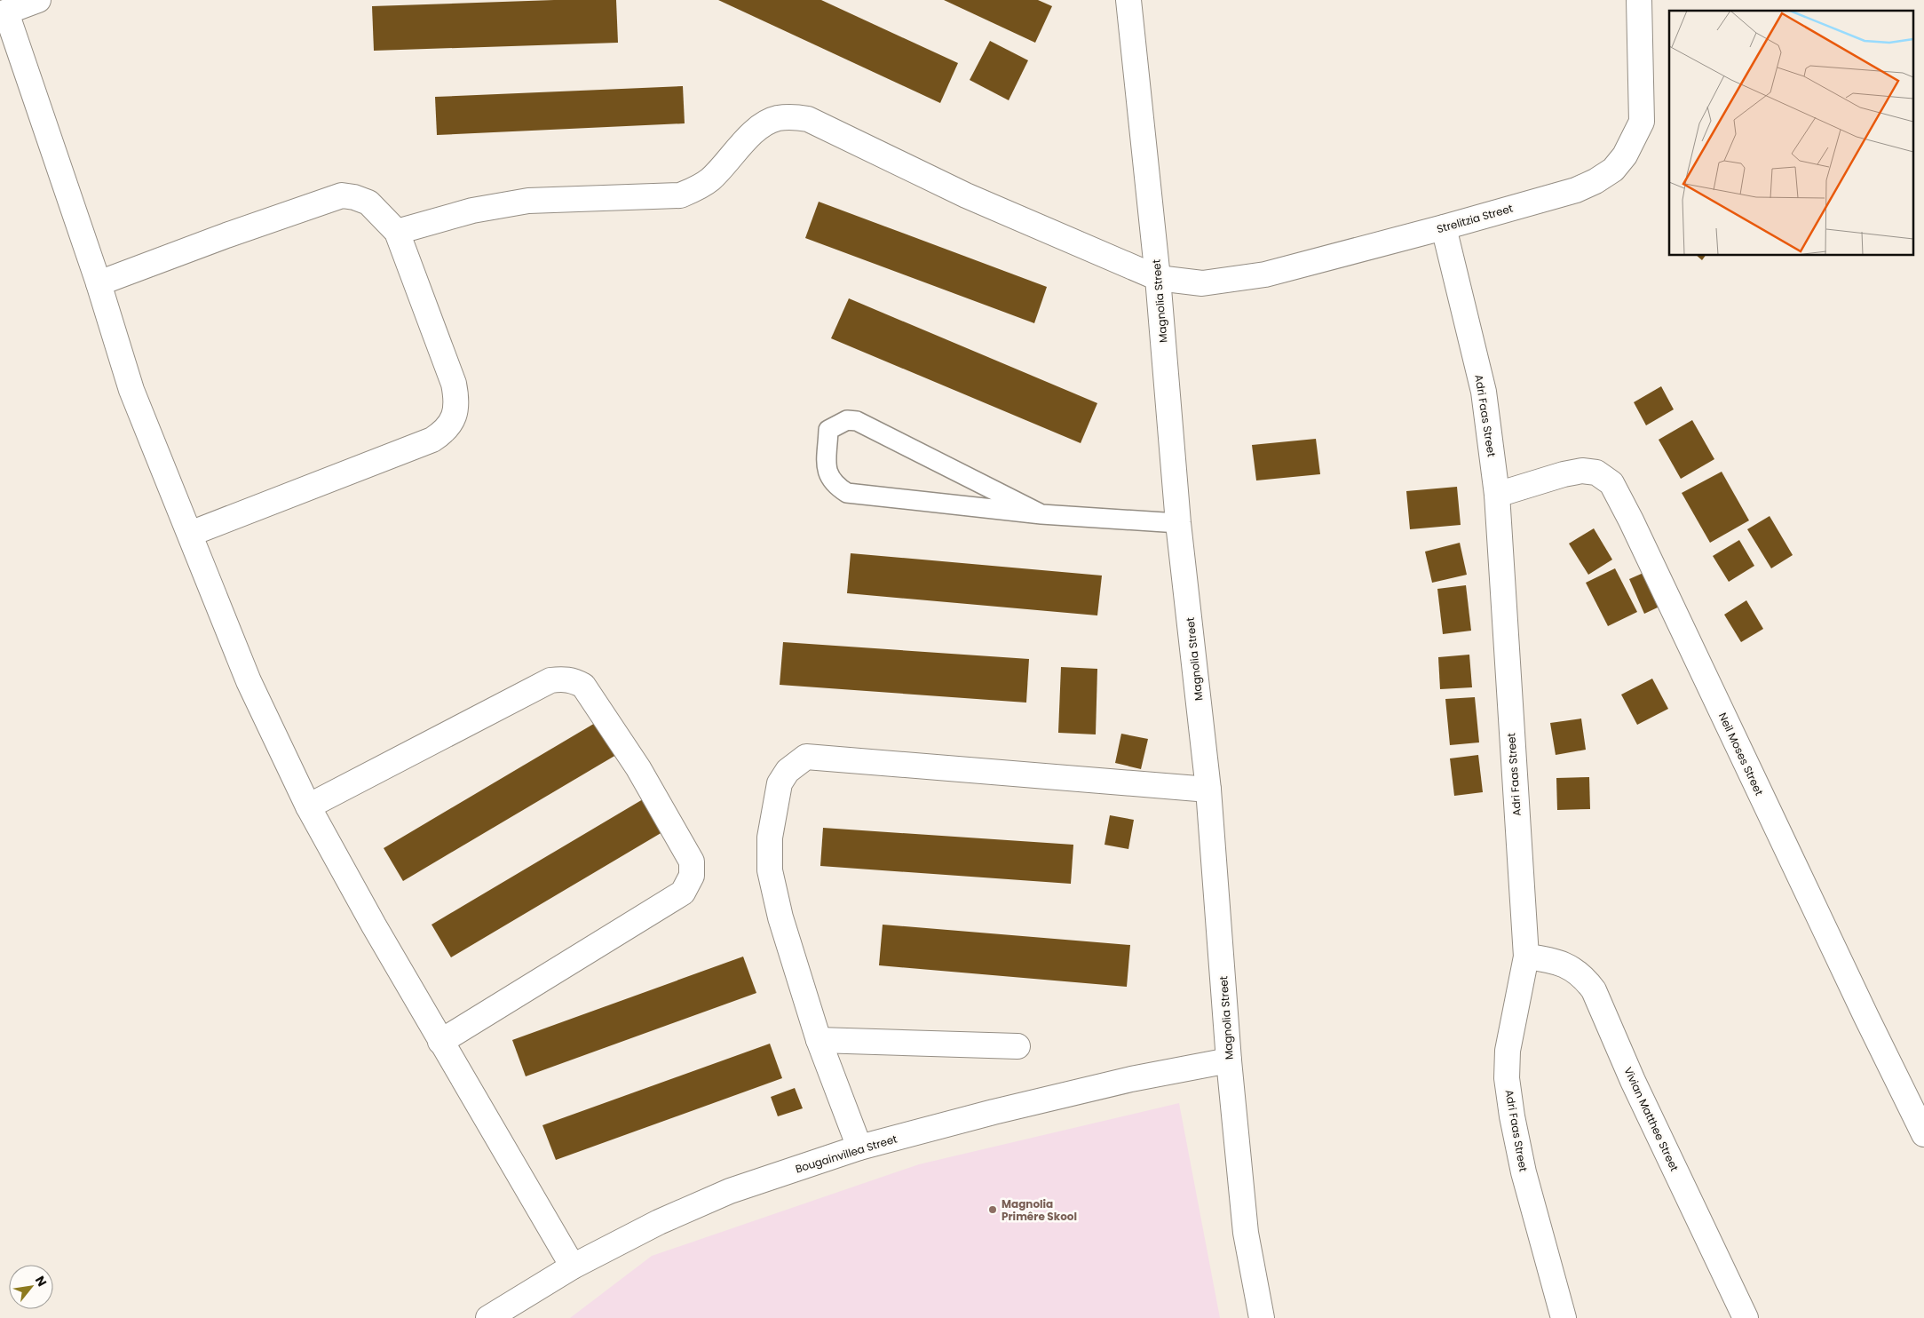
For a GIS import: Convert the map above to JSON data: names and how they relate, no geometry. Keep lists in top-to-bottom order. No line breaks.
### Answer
{"streets":{"street":["Strelitzia Street","Magnolia Street","Adri Faas Street","Neil Moses Street","Vivian Matthee Street","Bougainvillea Street"]},"crossings":[["Strelitzia Street","Magnolia Street"],["Strelitzia Street","Adri Faas Street"],["Magnolia Street","Bougainvillea Street"],["Adri Faas Street","Neil Moses Street"],["Adri Faas Street","Vivian Matthee Street"]],"places":["Magnolia Primêre Skool"],"north":"top right"}
